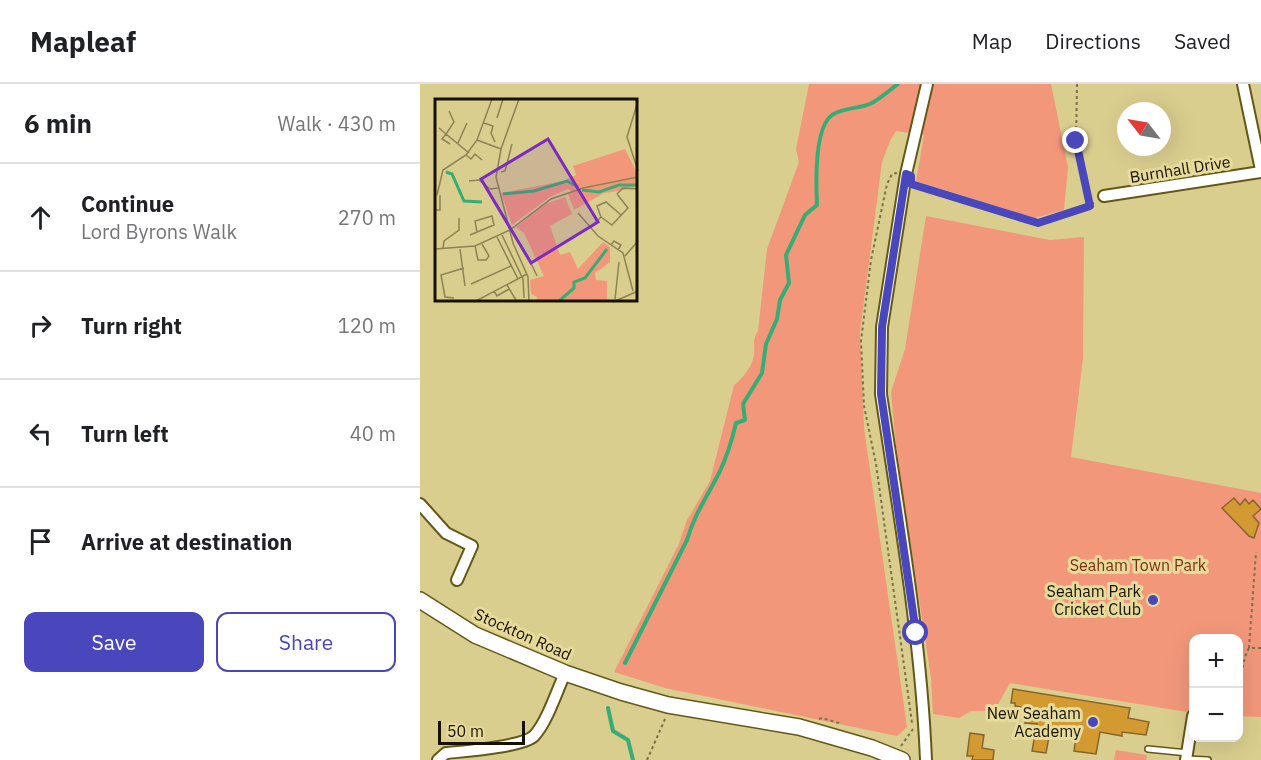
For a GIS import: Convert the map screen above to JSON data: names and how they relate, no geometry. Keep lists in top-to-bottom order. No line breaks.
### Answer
{"streets":{"main road":["Stockton Road"],"street":["Burnhall Drive"]},"parks":["Seaham Town Park"],"places":["Seaham Park Cricket Club","New Seaham Academy"],"scale_bar":"50 m","north":"top left","page":{"header":"Mapleaf","nav":["Map","Directions","Saved"],"heading":["6 min","Walk · 430 m"],"list":[["Continue","Lord Byrons Walk","270 m"],["Turn right","120 m"],["Turn left","40 m"],"Arrive at destination"],"buttons":["Save","Share"],"map_buttons":["+","−"],"scale":"50 m"}}
